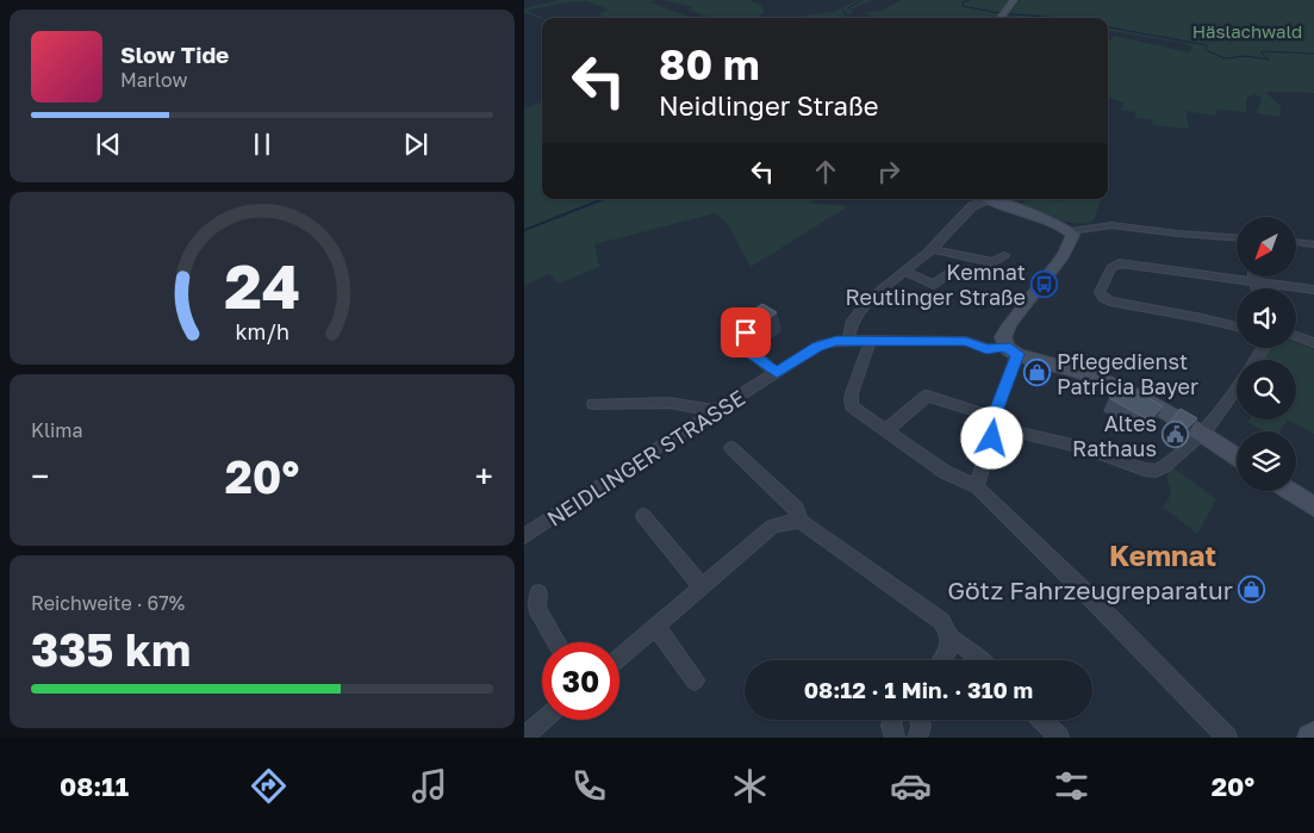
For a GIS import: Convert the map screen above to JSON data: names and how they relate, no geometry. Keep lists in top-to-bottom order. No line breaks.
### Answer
{"streets":{"street":["NEIDLINGER STRASSE"]},"districts":["Kemnat"],"parks":["Häslachwald"],"places":{"bus stop":["Kemnat Reutlinger Straße"],"shop":["Pflegedienst Patricia Bayer","Götz Fahrzeugreparatur"],"public building":["Altes Rathaus"]},"north":"bottom left","page":{"turn":["80 m","Neidlinger Straße"],"song":["Slow Tide","Marlow"],"tile":["Klima",["Reichweite · 67%","335 km"]],"heat":["−","20°","+"],"limit":"30","trip":"08:12 · 1 Min. · 310 m","tabs":["08:11","20°"],"gauge":["24","km/h"]}}
